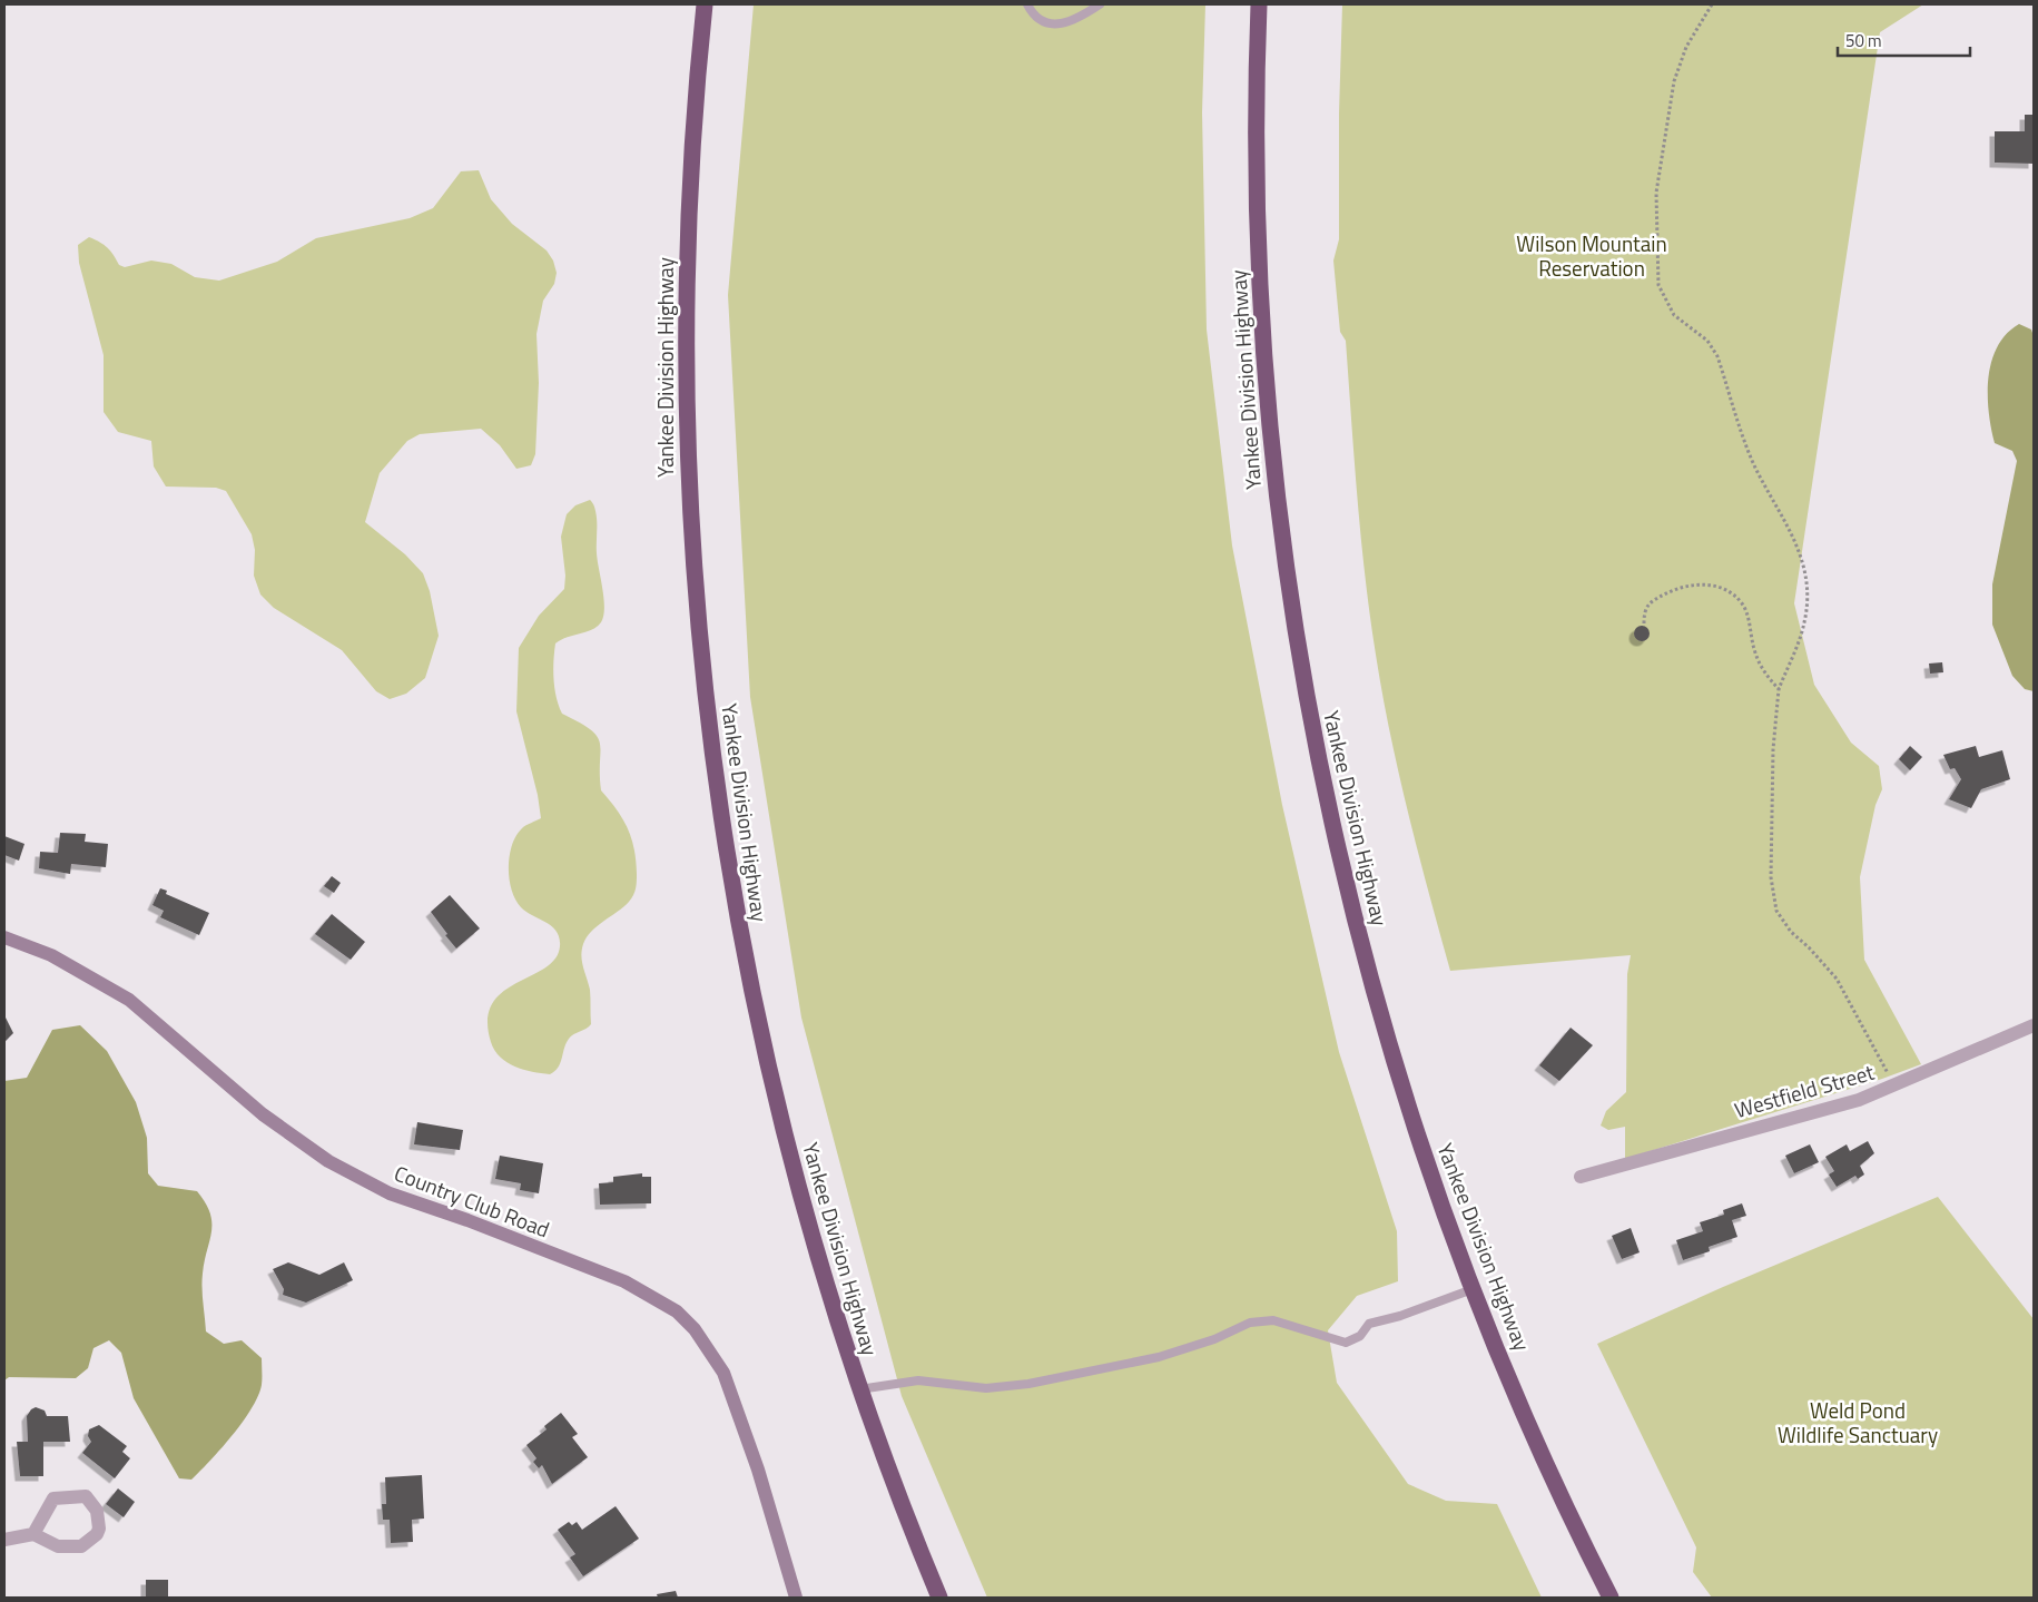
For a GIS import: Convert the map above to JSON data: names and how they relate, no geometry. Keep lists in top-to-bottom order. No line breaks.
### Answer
{"streets":{"highway":["Yankee Division Highway"],"street":["Westfield Street","Country Club Road"]},"parks":["Wilson Mountain Reservation","Weld Pond Wildlife Sanctuary"],"scale_bar":"50 m"}
